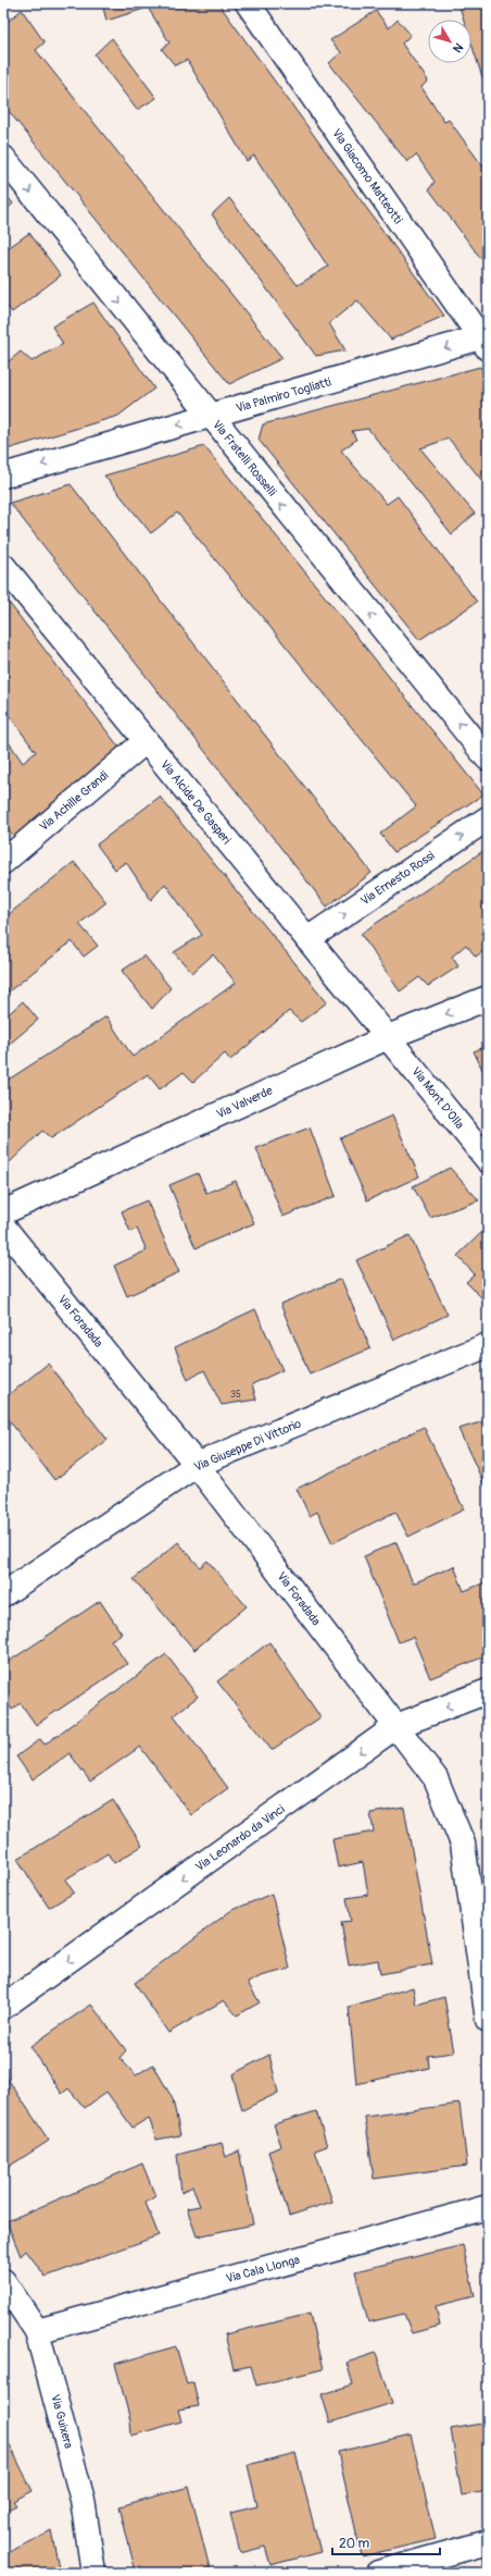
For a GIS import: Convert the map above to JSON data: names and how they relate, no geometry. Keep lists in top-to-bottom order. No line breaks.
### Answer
{"streets":{"street":["Via Giacomo Matteotti","Via Palmiro Togliatti","Via Fratelli Rosselli","Via Achille Grandi","Via Alcide De Gasperi","Via Ernesto Rossi","Via Mont D'Olla","Via Valverde","Via Foradada","Via Giuseppe Di Vittorio","Via Leonardo da Vinci","Via Cala Llonga","Via Guixera"]},"crossings":[["Via Giacomo Matteotti","Via Palmiro Togliatti"],["Via Palmiro Togliatti","Via Fratelli Rosselli"],["Via Achille Grandi","Via Alcide De Gasperi"],["Via Alcide De Gasperi","Via Ernesto Rossi"],["Via Alcide De Gasperi","Via Mont D'Olla"],["Via Alcide De Gasperi","Via Valverde"],["Via Mont D'Olla","Via Valverde"],["Via Foradada","Via Giuseppe Di Vittorio"],["Via Foradada","Via Leonardo da Vinci"],["Via Cala Llonga","Via Guixera"]],"one_way":["Via Palmiro Togliatti","Via Ernesto Rossi","Via Leonardo da Vinci"],"house_numbers":["35"],"scale_bar":"20 m","north":"bottom right"}
